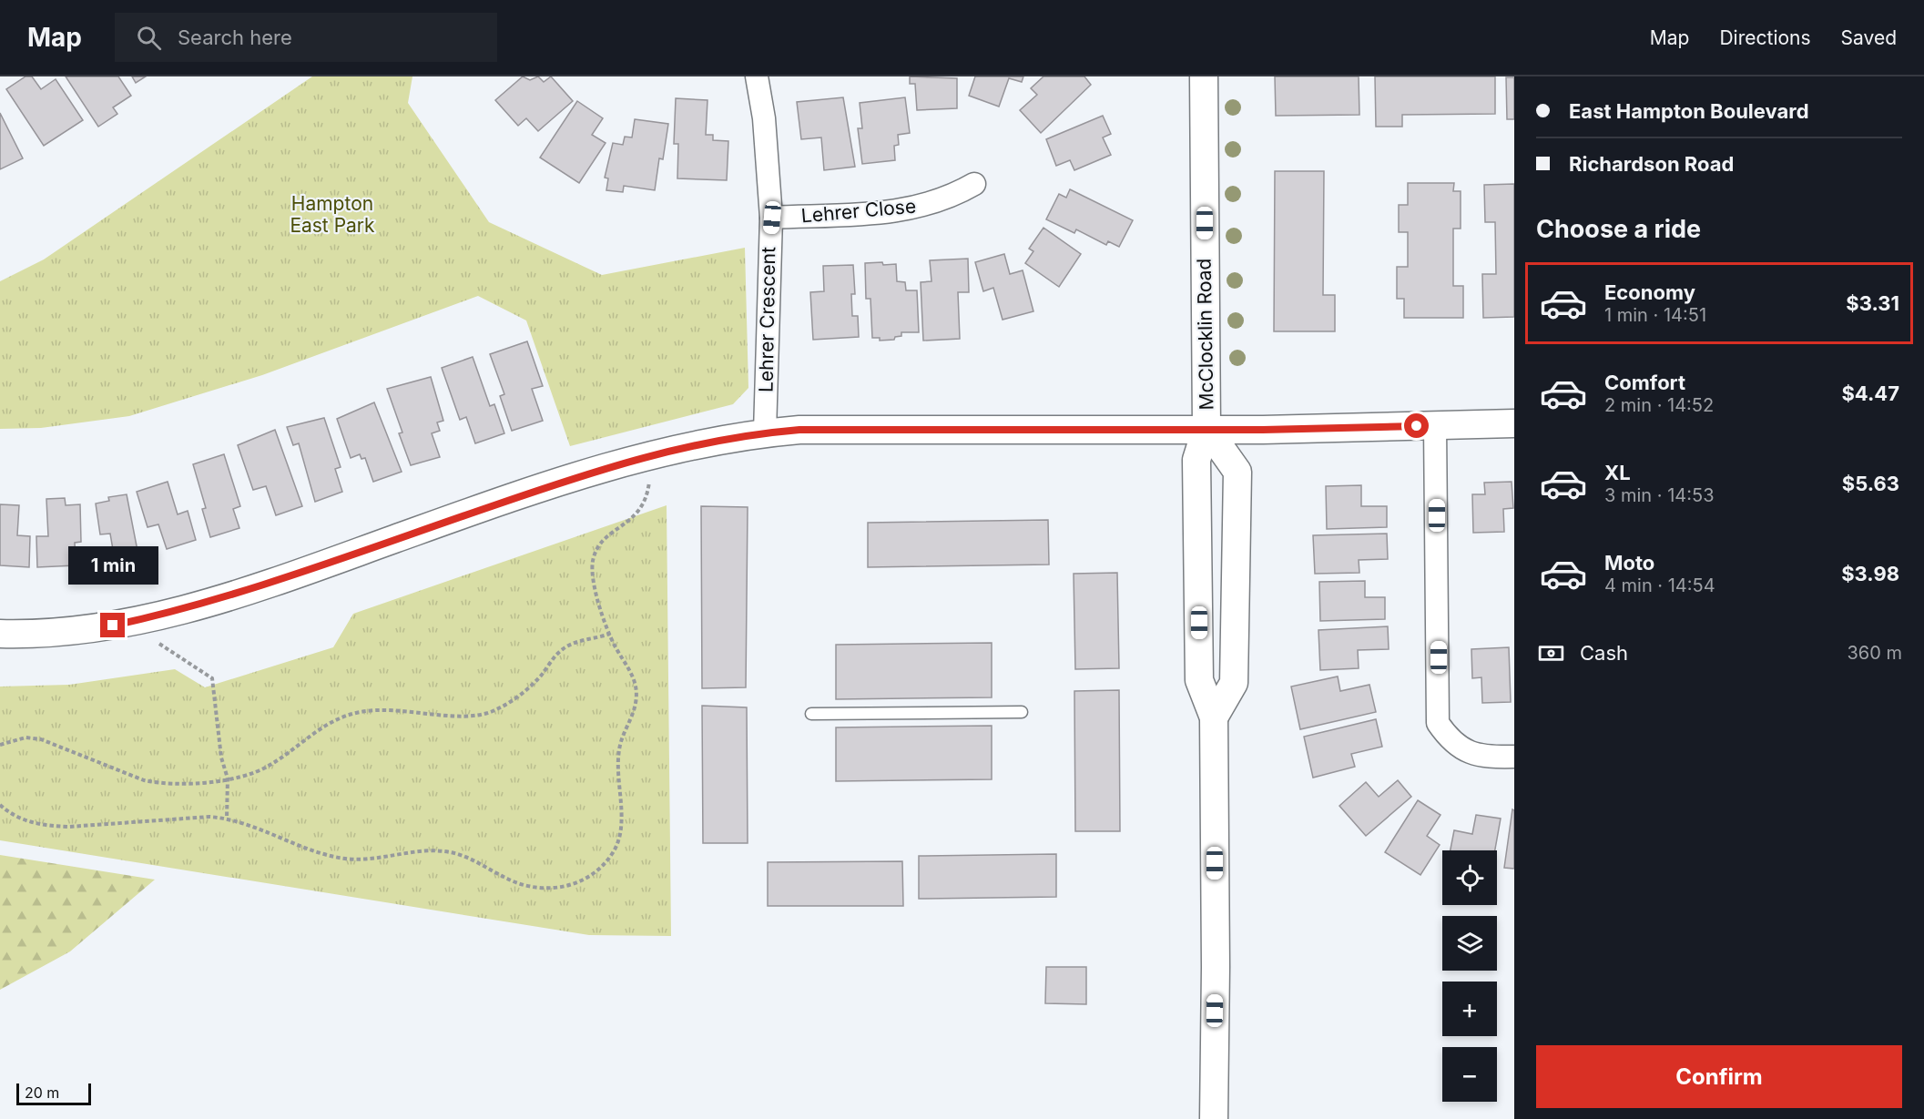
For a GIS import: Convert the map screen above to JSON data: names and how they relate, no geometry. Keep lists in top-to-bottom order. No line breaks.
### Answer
{"streets":{"street":["Lehrer Close","Lehrer Crescent","McClocklin Road"]},"crossings":[["Lehrer Close","Lehrer Crescent"]],"parks":["Hampton East Park"],"scale_bar":"20 m","page":{"header":"Map","search":"Search here","nav":["Map","Directions","Saved"],"banner":["East Hampton Boulevard","Richardson Road"],"heading":"Choose a ride","list":[{"name":"Economy","note":"1 min · 14:51","value":"$3.31"},{"name":"Comfort","note":"2 min · 14:52","value":"$4.47"},{"name":"XL","note":"3 min · 14:53","value":"$5.63"},{"name":"Moto","note":"4 min · 14:54","value":"$3.98"}],"bubble":"1 min","pay":["Cash","360 m"],"map_buttons":["+","−"],"buttons":"Confirm","scale":"20 m"}}
